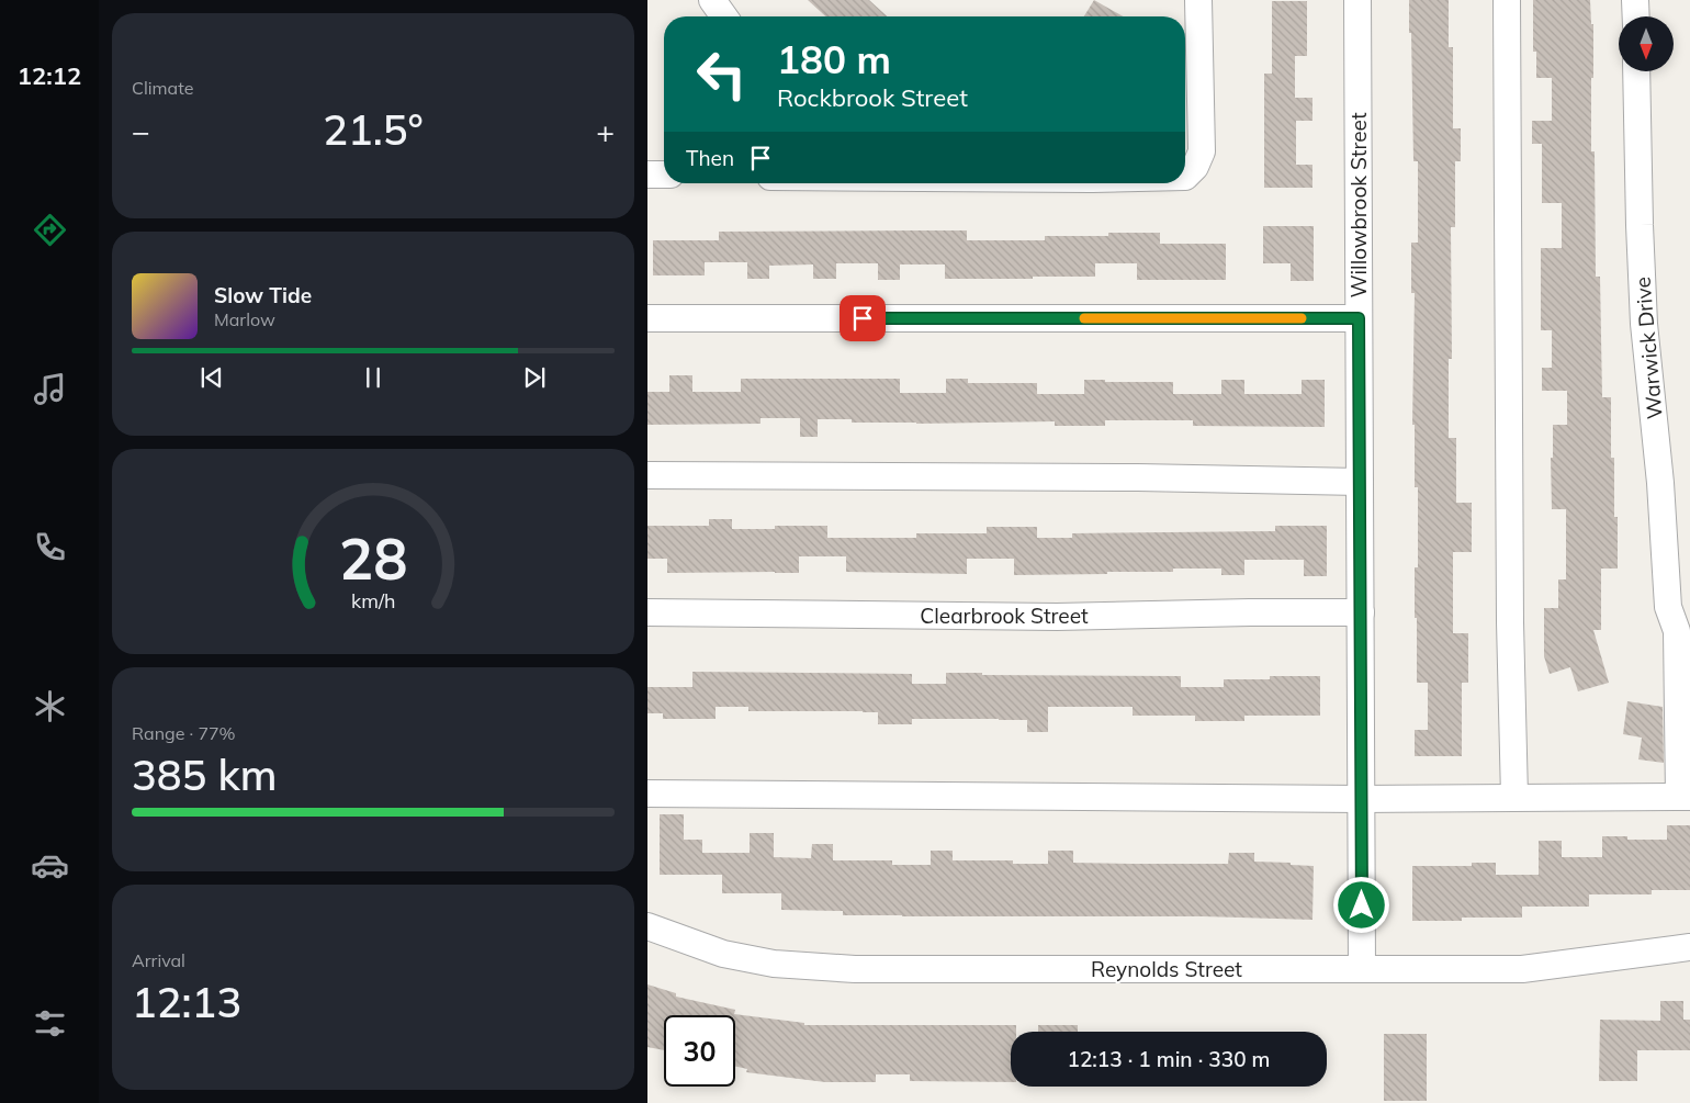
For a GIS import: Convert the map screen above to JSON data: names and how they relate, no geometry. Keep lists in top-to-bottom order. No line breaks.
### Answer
{"streets":{"street":["Willowbrook Street","Warwick Drive","Clearbrook Street","Reynolds Street"]},"crossings":[["Willowbrook Street","Clearbrook Street"],["Willowbrook Street","Reynolds Street"]],"north":"bottom","page":{"tabs":"12:12","tile":["Climate",["Range · 77%","385 km"],["Arrival","12:13"]],"turn":["180 m","Rockbrook Street"],"heat":["−","21.5°","+"],"then":"Then","song":["Slow Tide","Marlow"],"limit":"30","trip":"12:13 · 1 min · 330 m","gauge":["28","km/h"]}}
